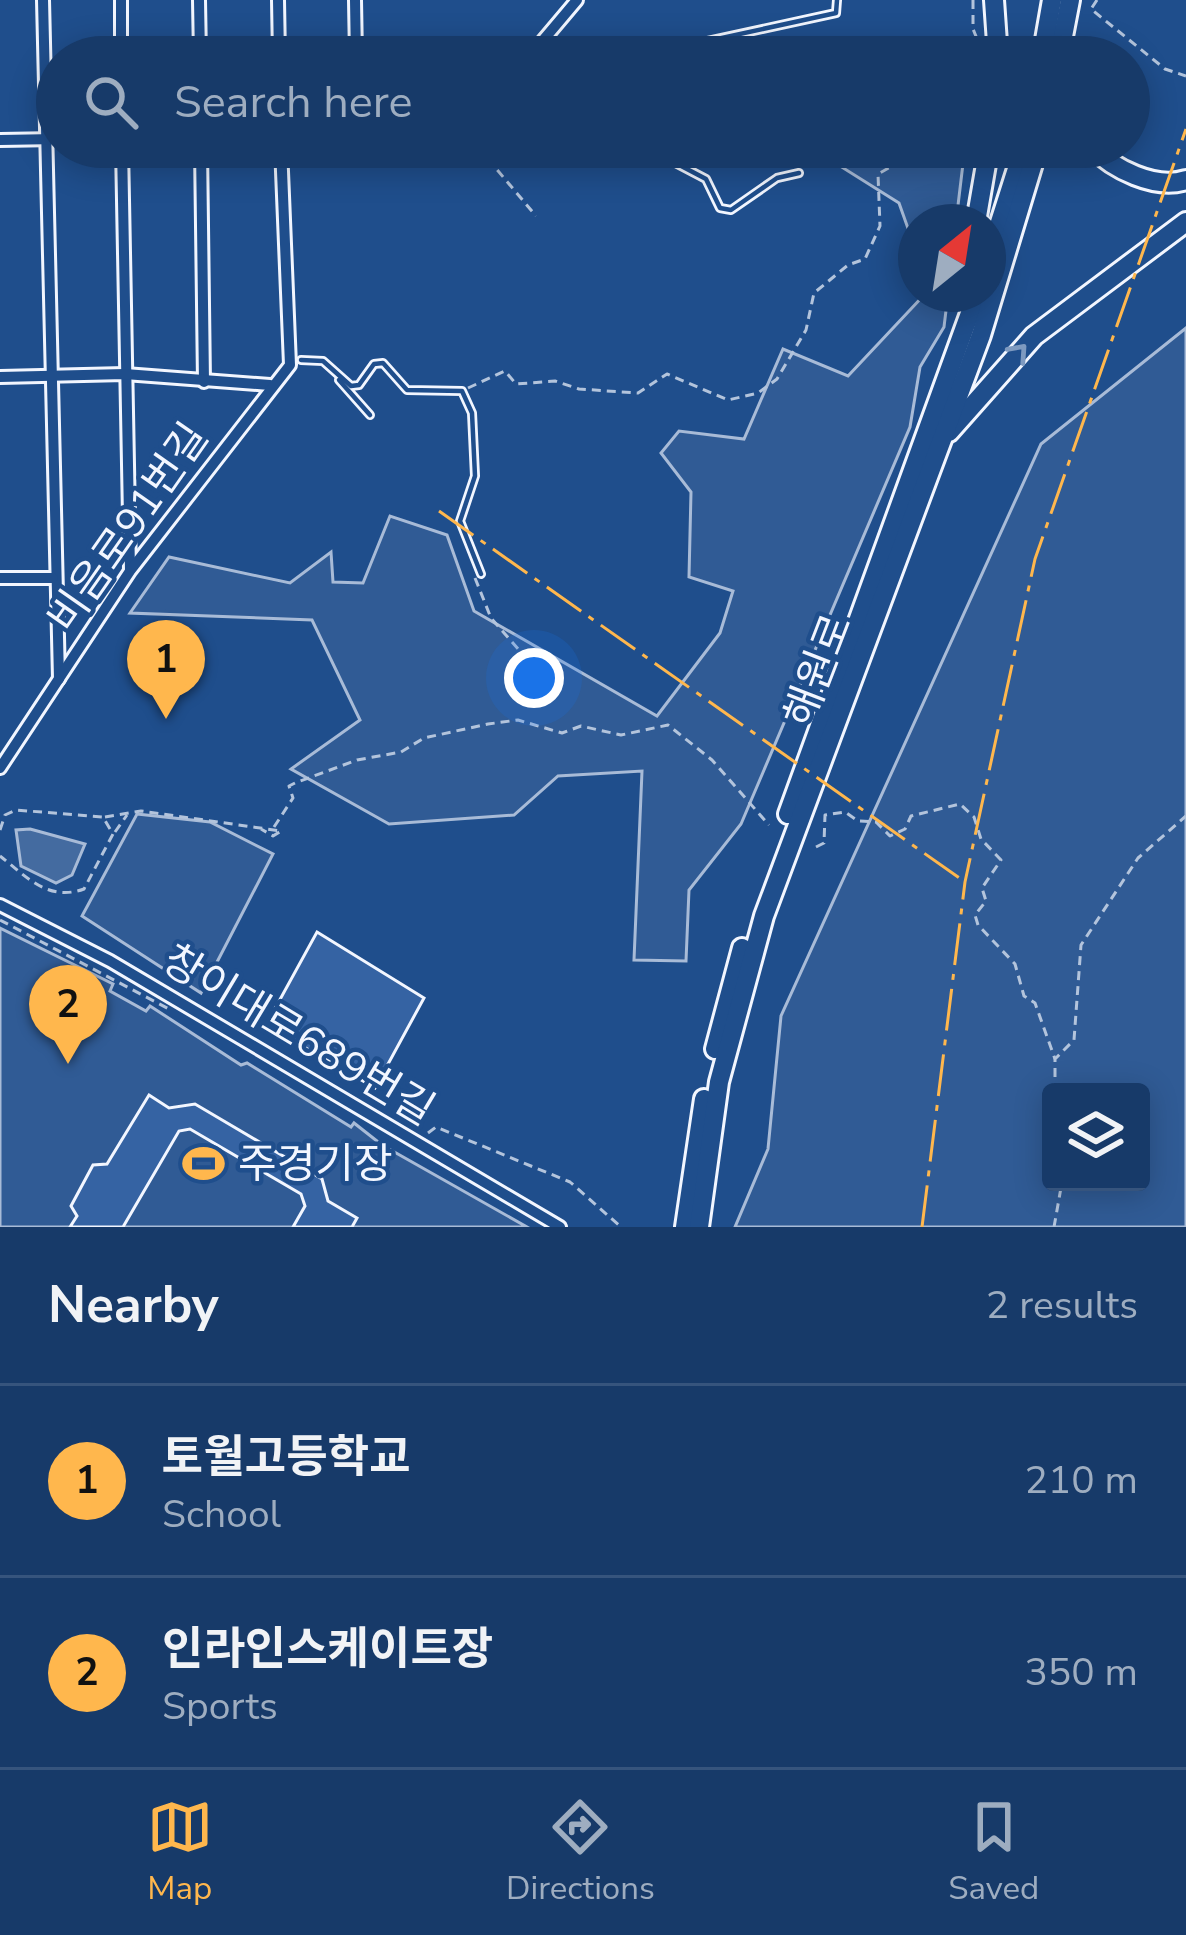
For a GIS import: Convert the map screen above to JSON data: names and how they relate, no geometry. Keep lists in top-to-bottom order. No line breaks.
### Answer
{"streets":{"highway":["해원로"],"street":["비음로91번길","창이대로689번길"]},"places":{"sports":["주경기장"]},"north":"top right","page":{"search":"Search here","pins":["1","2"],"heading":["Nearby","2 results"],"list":[{"mark":"1","name":"토월고등학교","note":"School","value":"210 m"},{"mark":"2","name":"인라인스케이트장","note":"Sports","value":"350 m"}],"nav":["Map","Directions","Saved"]}}
